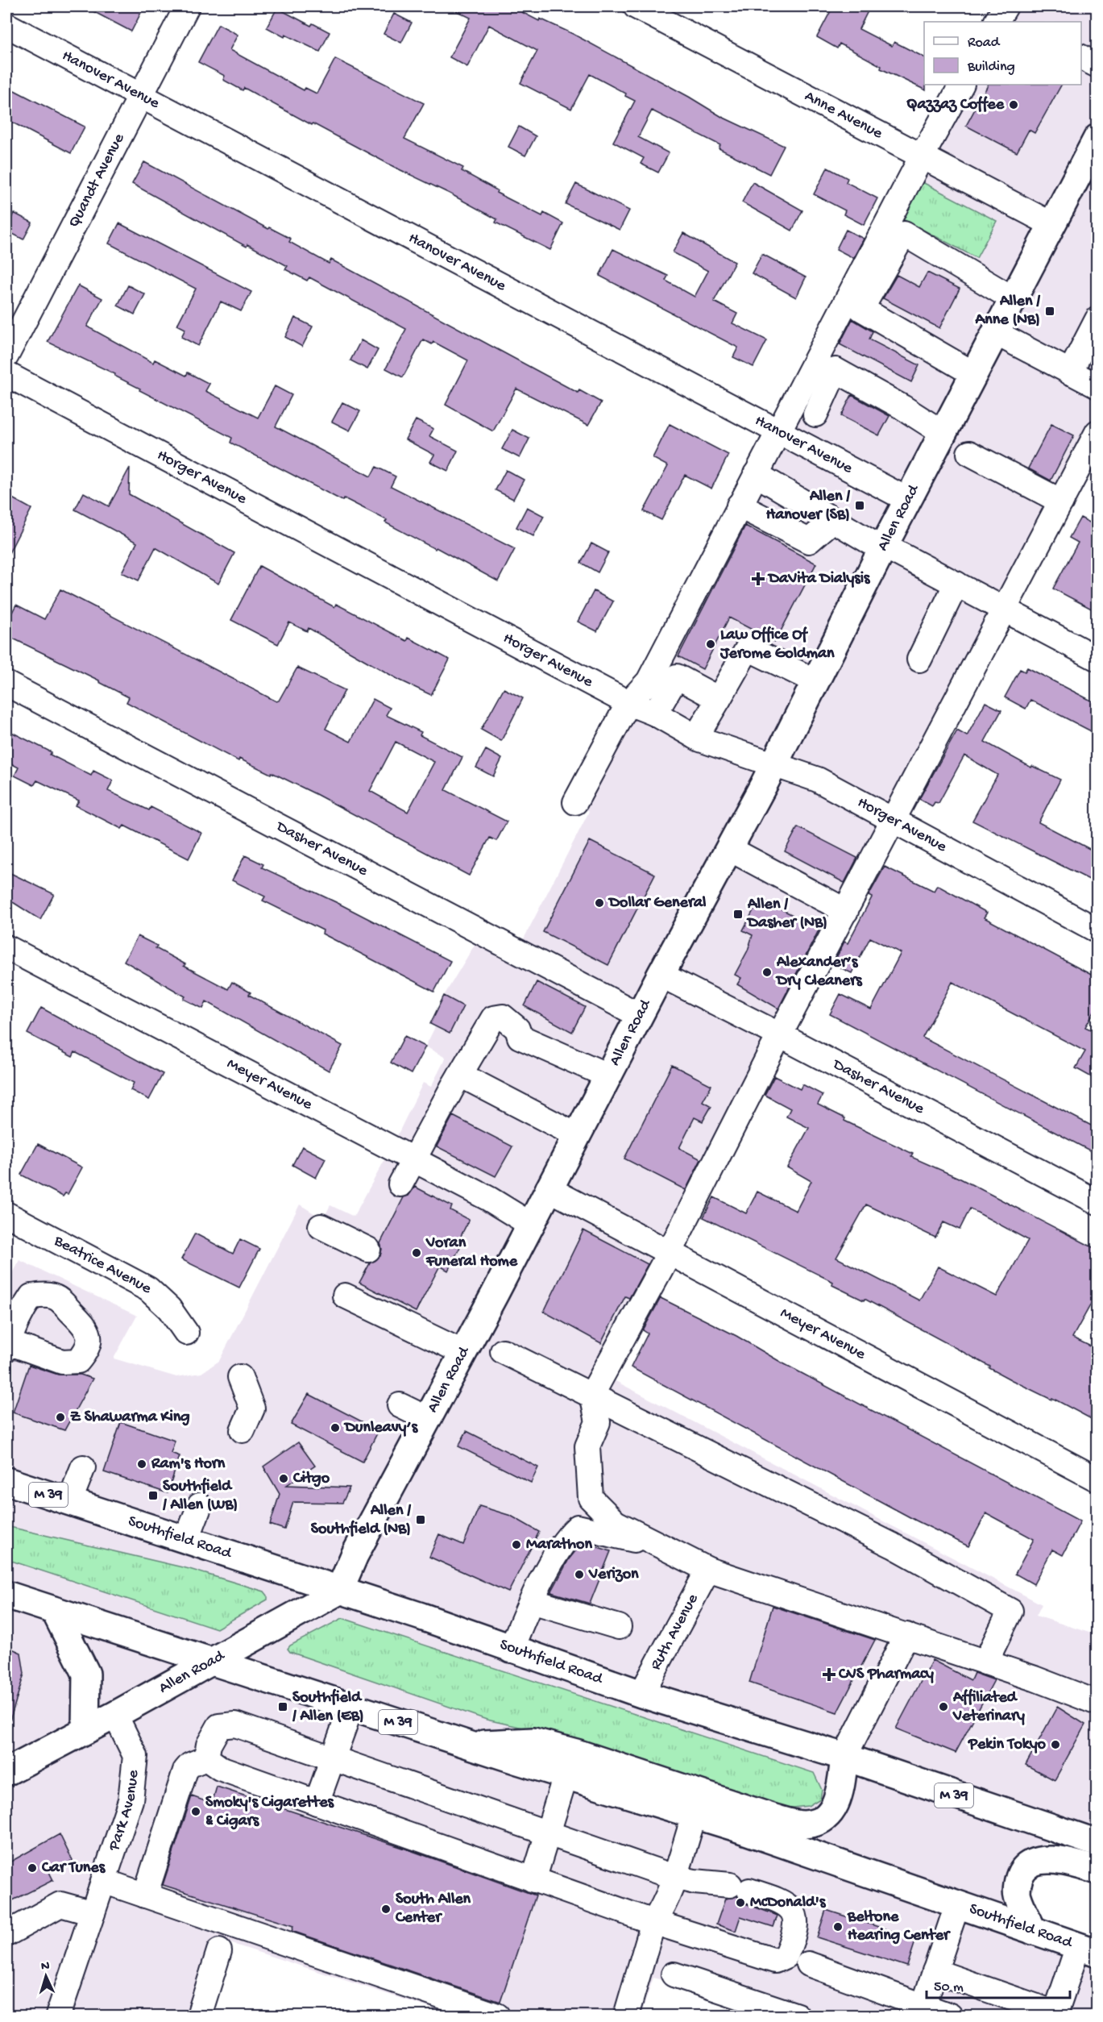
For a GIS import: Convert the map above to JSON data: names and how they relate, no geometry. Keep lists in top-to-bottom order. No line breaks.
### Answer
{"streets":{"main road":["Allen Road","M 39","Southfield Road"],"street":["Hanover Avenue","Anne Avenue","Quandt Avenue","Horger Avenue","Dasher Avenue","Meyer Avenue","Beatrice Avenue","Ruth Avenue","Park Avenue"]},"crossings":[["Hanover Avenue","Quandt Avenue"],["Hanover Avenue","Allen Road"],["Anne Avenue","Allen Road"],["Horger Avenue","Allen Road"],["Allen Road","Dasher Avenue"],["Allen Road","Meyer Avenue"],["Allen Road","Southfield Road"],["Allen Road","Park Avenue"],["Southfield Road","Ruth Avenue"]],"places":{"other":["Qazzaz Coffee","Law Office Of Jerome Goldman","Dollar General","Alexander’s Dry Cleaners","Voran Funeral Home","Z Shawarma King","Dunleavy’s","Ram's Horn","Citgo","Marathon","Verizon","Affiliated Veterinary","Pekin Tokyo","Smoky's Cigarettes & Cigars","Car Tunes","McDonald's","South Allen Center","Beltone Hearing Center"],"transit":["Allen / Anne (NB)","Allen / Hanover (SB)","Allen / Dasher (NB)","Southfield / Allen (WB)","Allen / Southfield (NB)","Southfield / Allen (EB)"],"health":["DaVita Dialysis","CVS Pharmacy"]},"legend":["Road","Building"],"scale_bar":"50 m","north":"top"}
